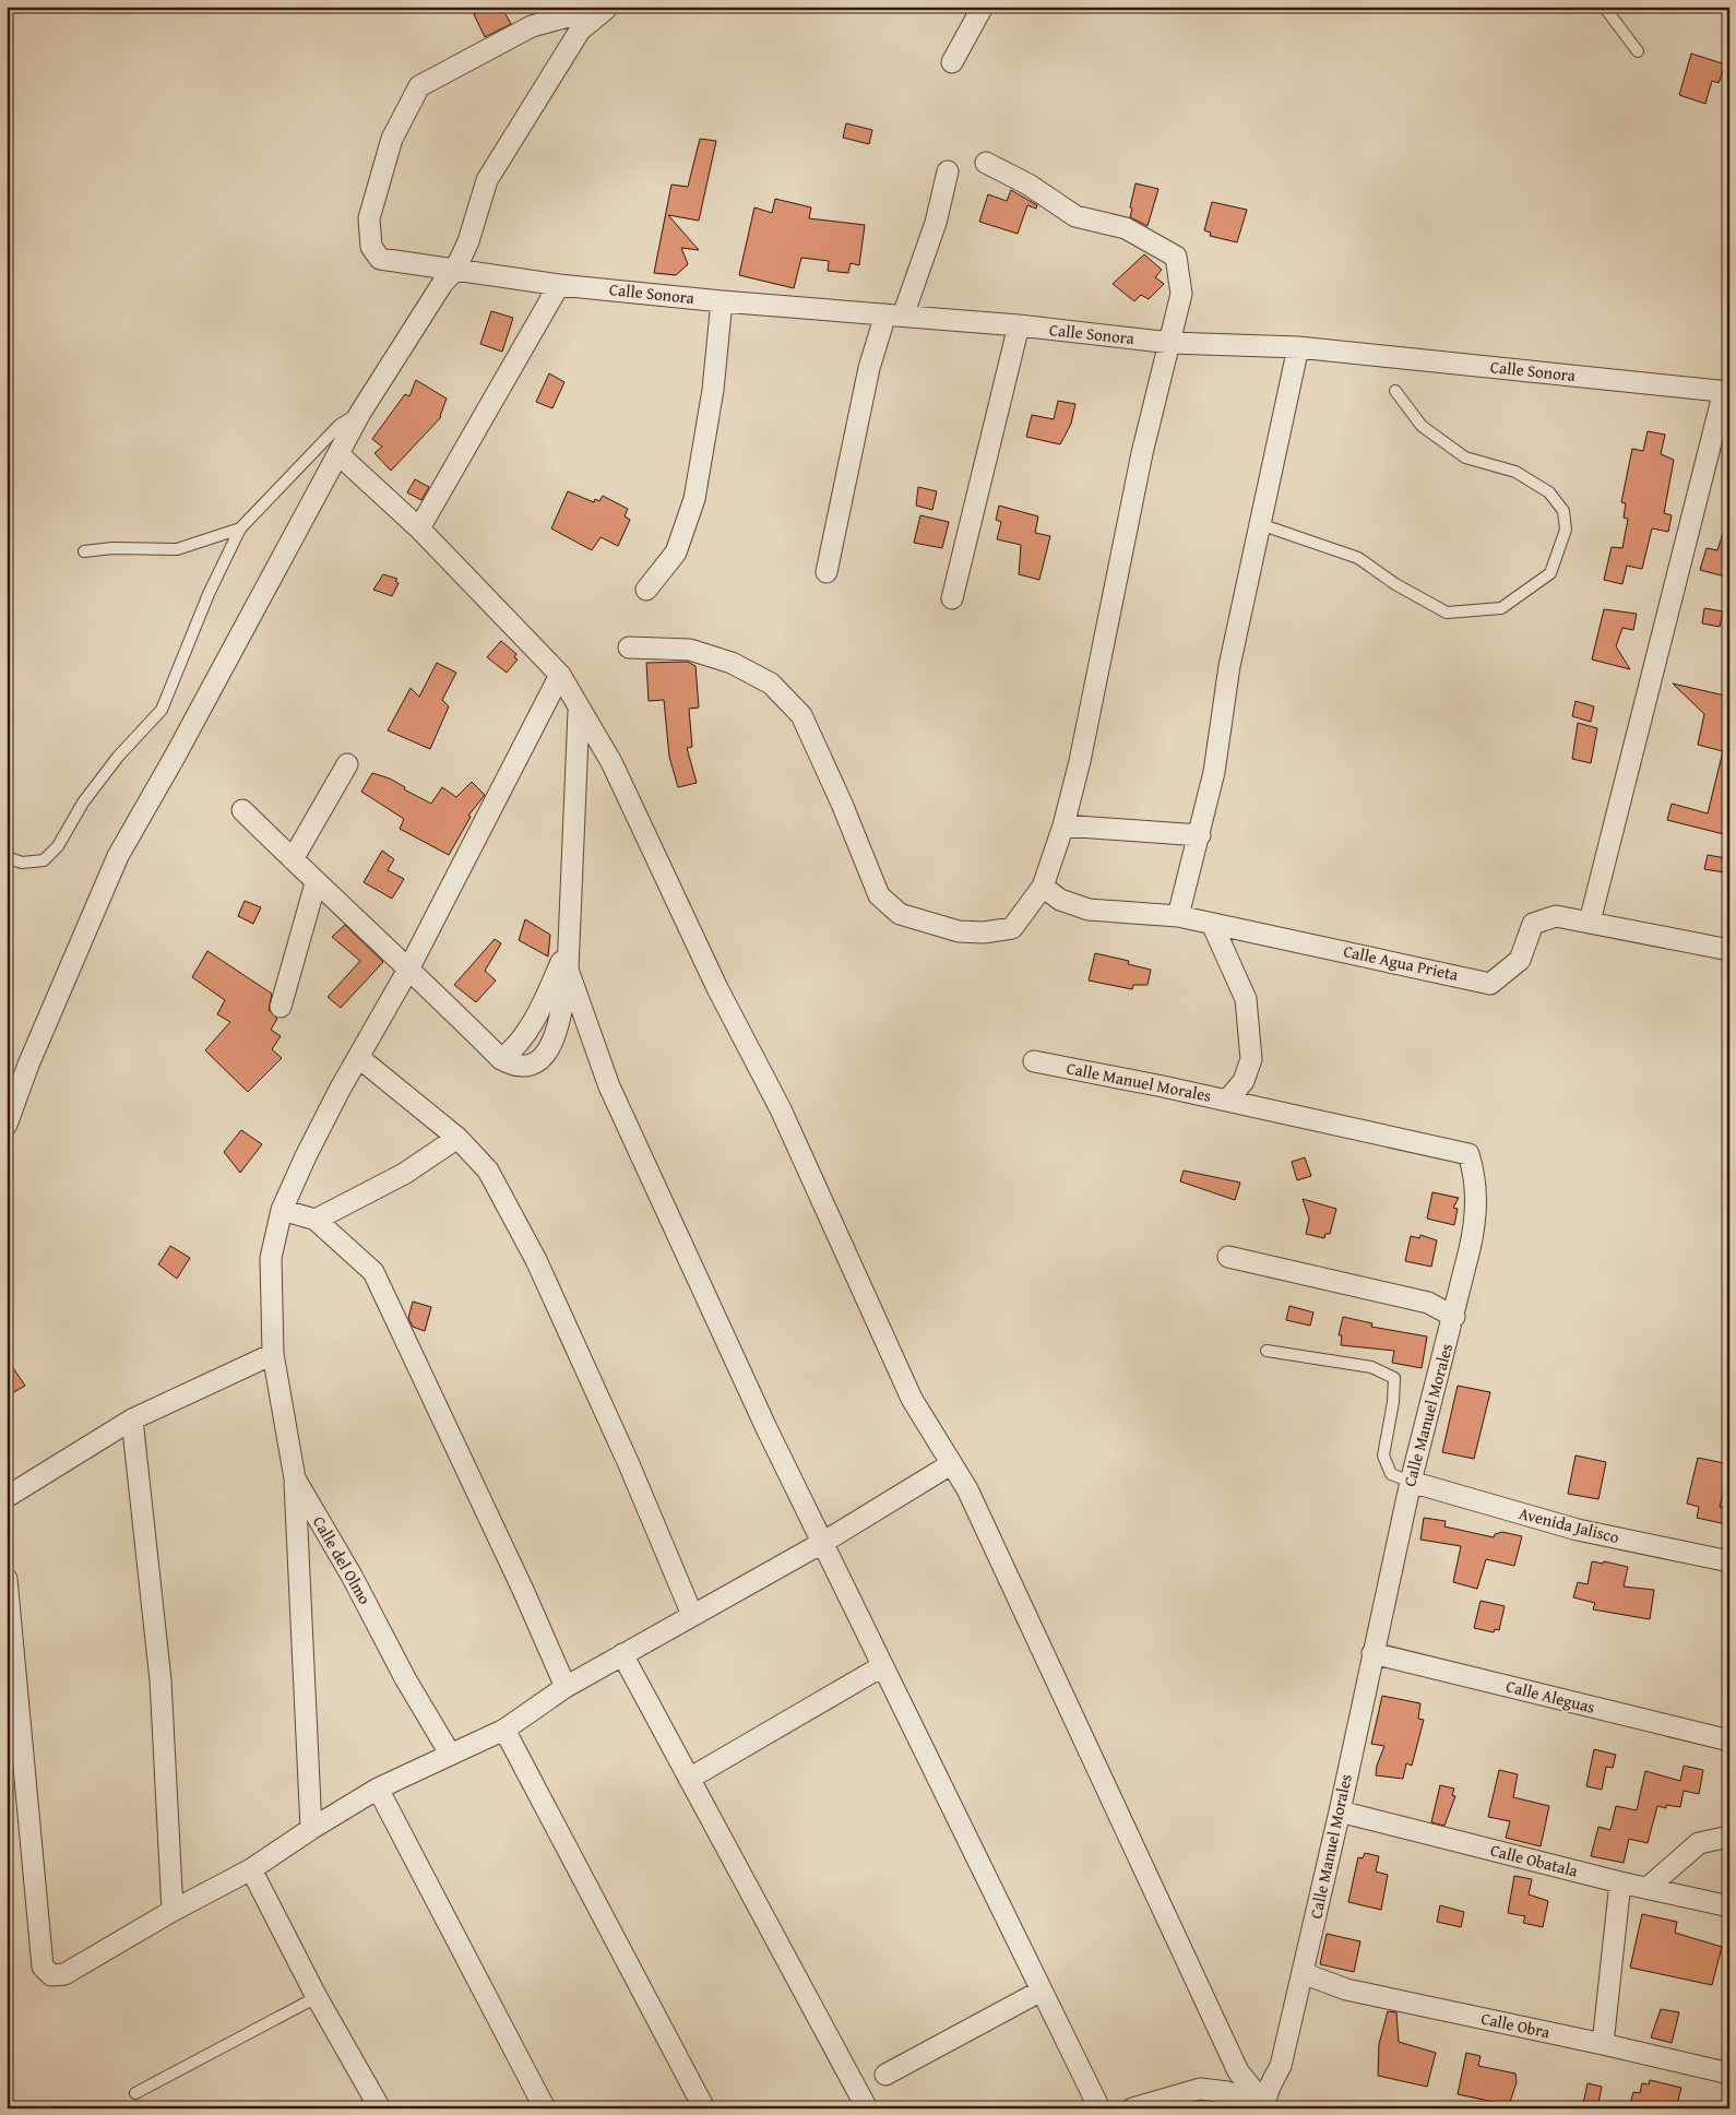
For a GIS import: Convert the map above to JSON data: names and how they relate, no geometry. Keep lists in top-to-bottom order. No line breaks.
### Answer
{"streets":{"street":["Calle Sonora","Calle Agua Prieta","Calle Manuel Morales","Avenida Jalisco","Calle del Olmo","Calle Aleguas","Calle Obatala","Calle Obra"]},"crossings":[["Calle Manuel Morales","Avenida Jalisco"],["Calle Manuel Morales","Calle Aleguas"],["Calle Manuel Morales","Calle Obatala"],["Calle Manuel Morales","Calle Obra"]]}
